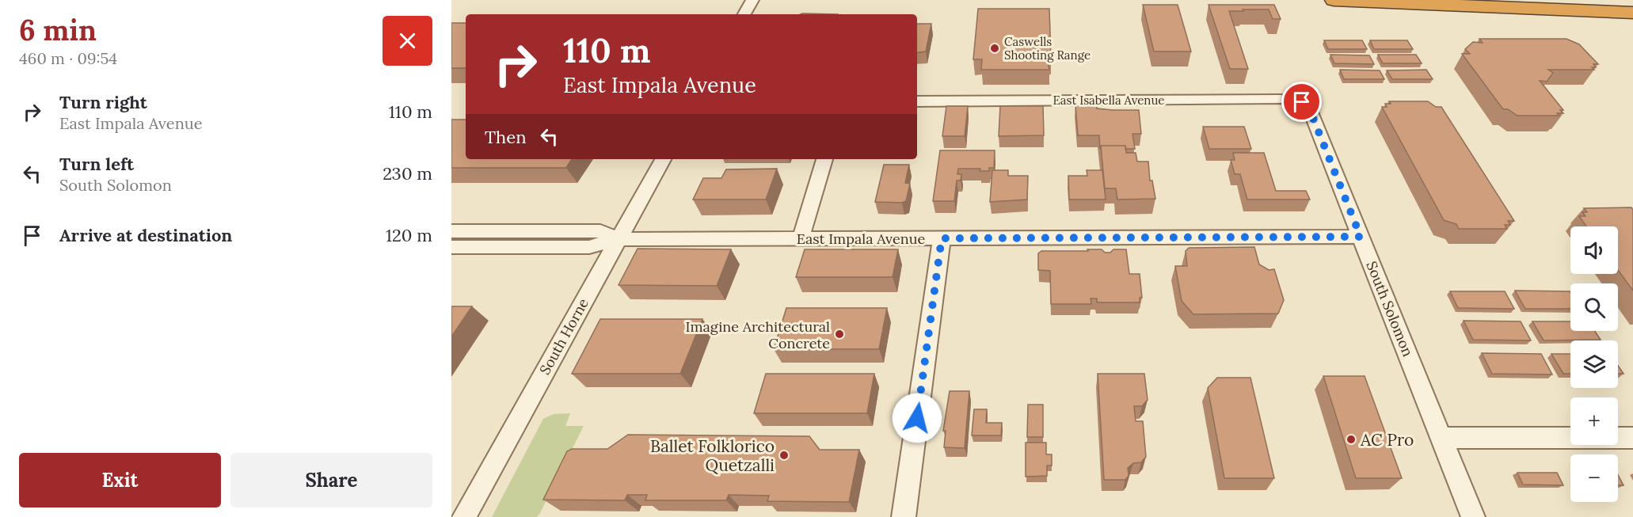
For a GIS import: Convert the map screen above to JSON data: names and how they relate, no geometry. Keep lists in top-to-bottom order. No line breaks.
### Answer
{"streets":{"street":["East Isabella Avenue","East Impala Avenue","South Solomon","South Horne"]},"crossings":[["East Isabella Avenue","South Solomon"],["East Impala Avenue","South Solomon"],["East Impala Avenue","South Horne"]],"places":["Caswells Shooting Range","Imagine Architectural Concrete","AC Pro","Ballet Folklorico Quetzalli"],"page":{"heading":["6 min","460 m · 09:54"],"turn":["110 m","East Impala Avenue"],"list":[{"name":"Turn right","note":"East Impala Avenue","value":"110 m"},{"name":"Turn left","note":"South Solomon","value":"230 m"},{"name":"Arrive at destination","value":"120 m"}],"then":"Then","map_buttons":["+","−"],"buttons":["Exit","Share"]}}
